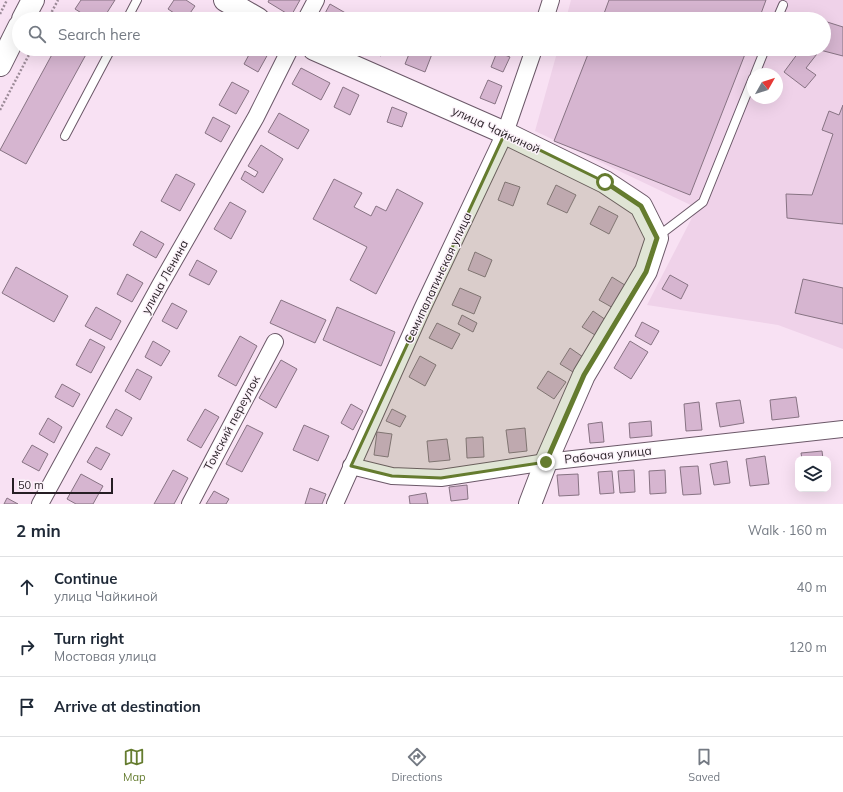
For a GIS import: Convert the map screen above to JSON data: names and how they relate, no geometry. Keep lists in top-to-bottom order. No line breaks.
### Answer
{"streets":{"street":["улица Чайкиной","улица Ленина","Семипалатинская улица","Томский переулок","Рабочая улица"]},"crossings":[["улица Чайкиной","Семипалатинская улица"],["Семипалатинская улица","Рабочая улица"]],"scale_bar":"50 m","north":"top right","page":{"search":"Search here","scale":"50 m","heading":["2 min","Walk · 160 m"],"list":[["Continue","улица Чайкиной","40 m"],["Turn right","Мостовая улица","120 m"],"Arrive at destination"],"nav":["Map","Directions","Saved"]}}
